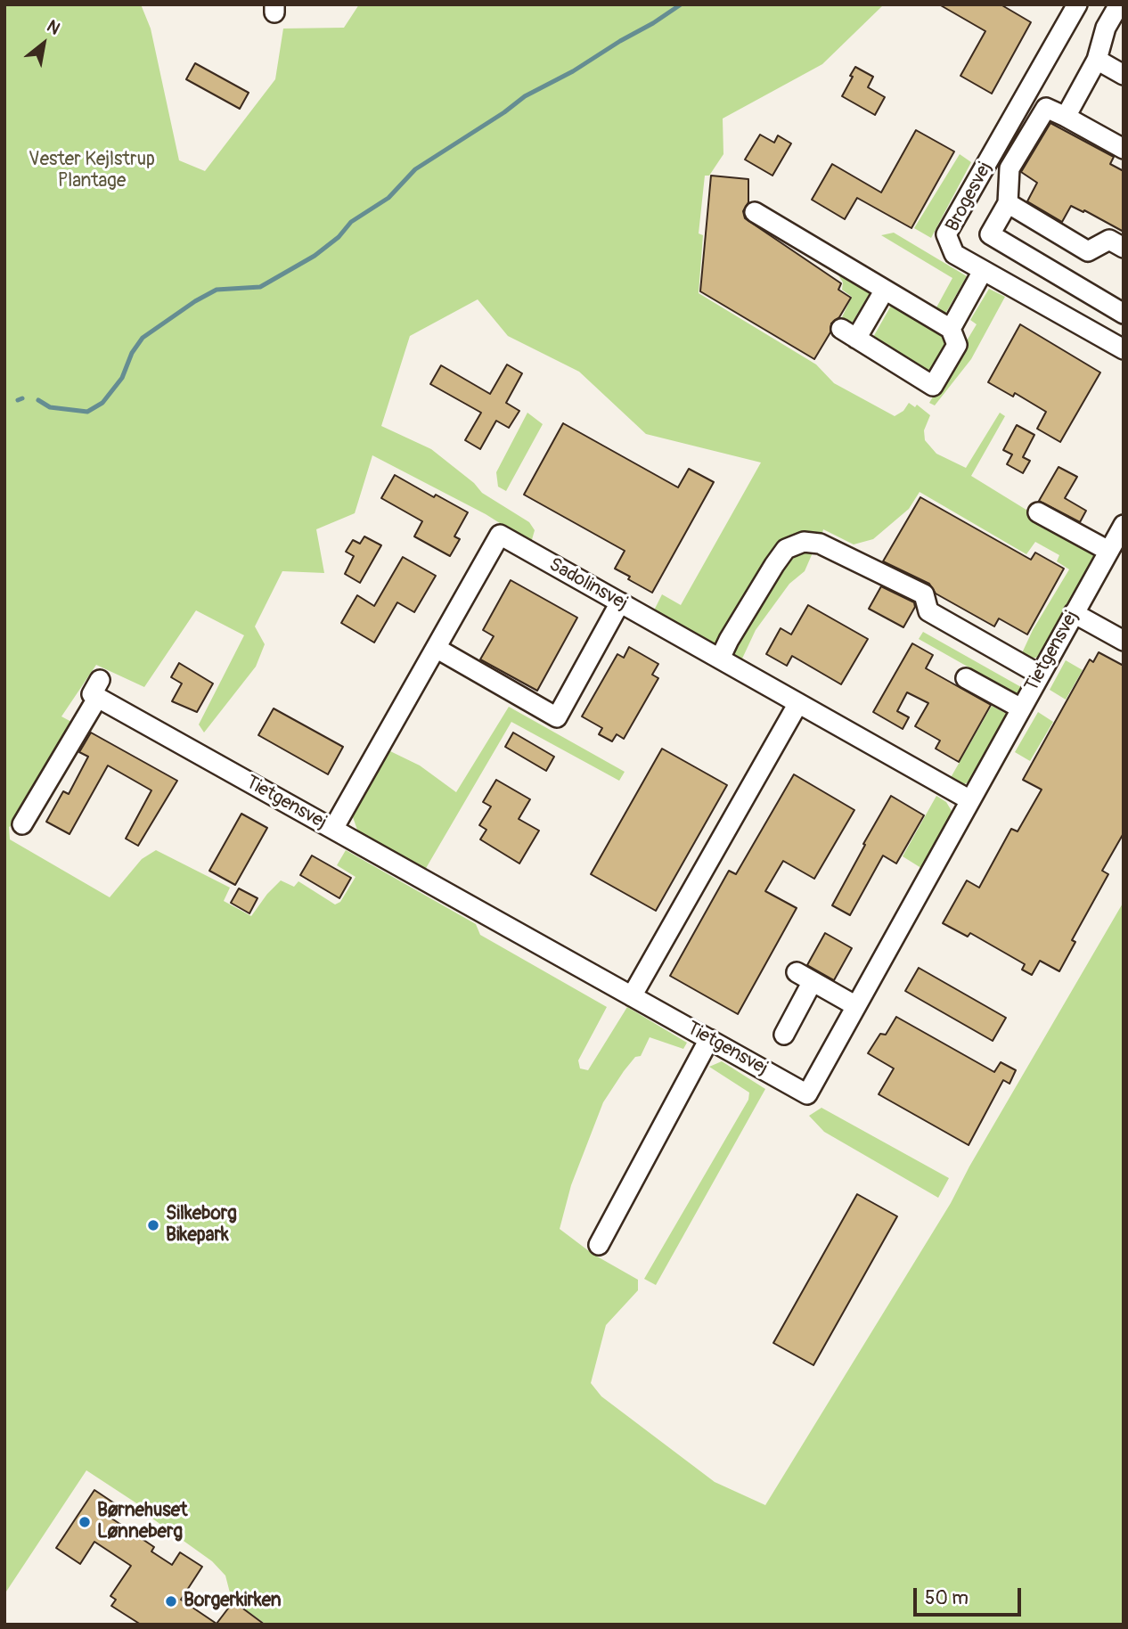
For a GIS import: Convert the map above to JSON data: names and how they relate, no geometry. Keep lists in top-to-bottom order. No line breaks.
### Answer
{"streets":{"street":["Brogesvej","Sadolinsvej","Tietgensvej"]},"crossings":[["Sadolinsvej","Tietgensvej"]],"parks":["Vester Kejlstrup Plantage"],"places":["Silkeborg Bikepark","Børnehuset Lønneberg","Borgerkirken"],"scale_bar":"50 m","north":"top right"}
